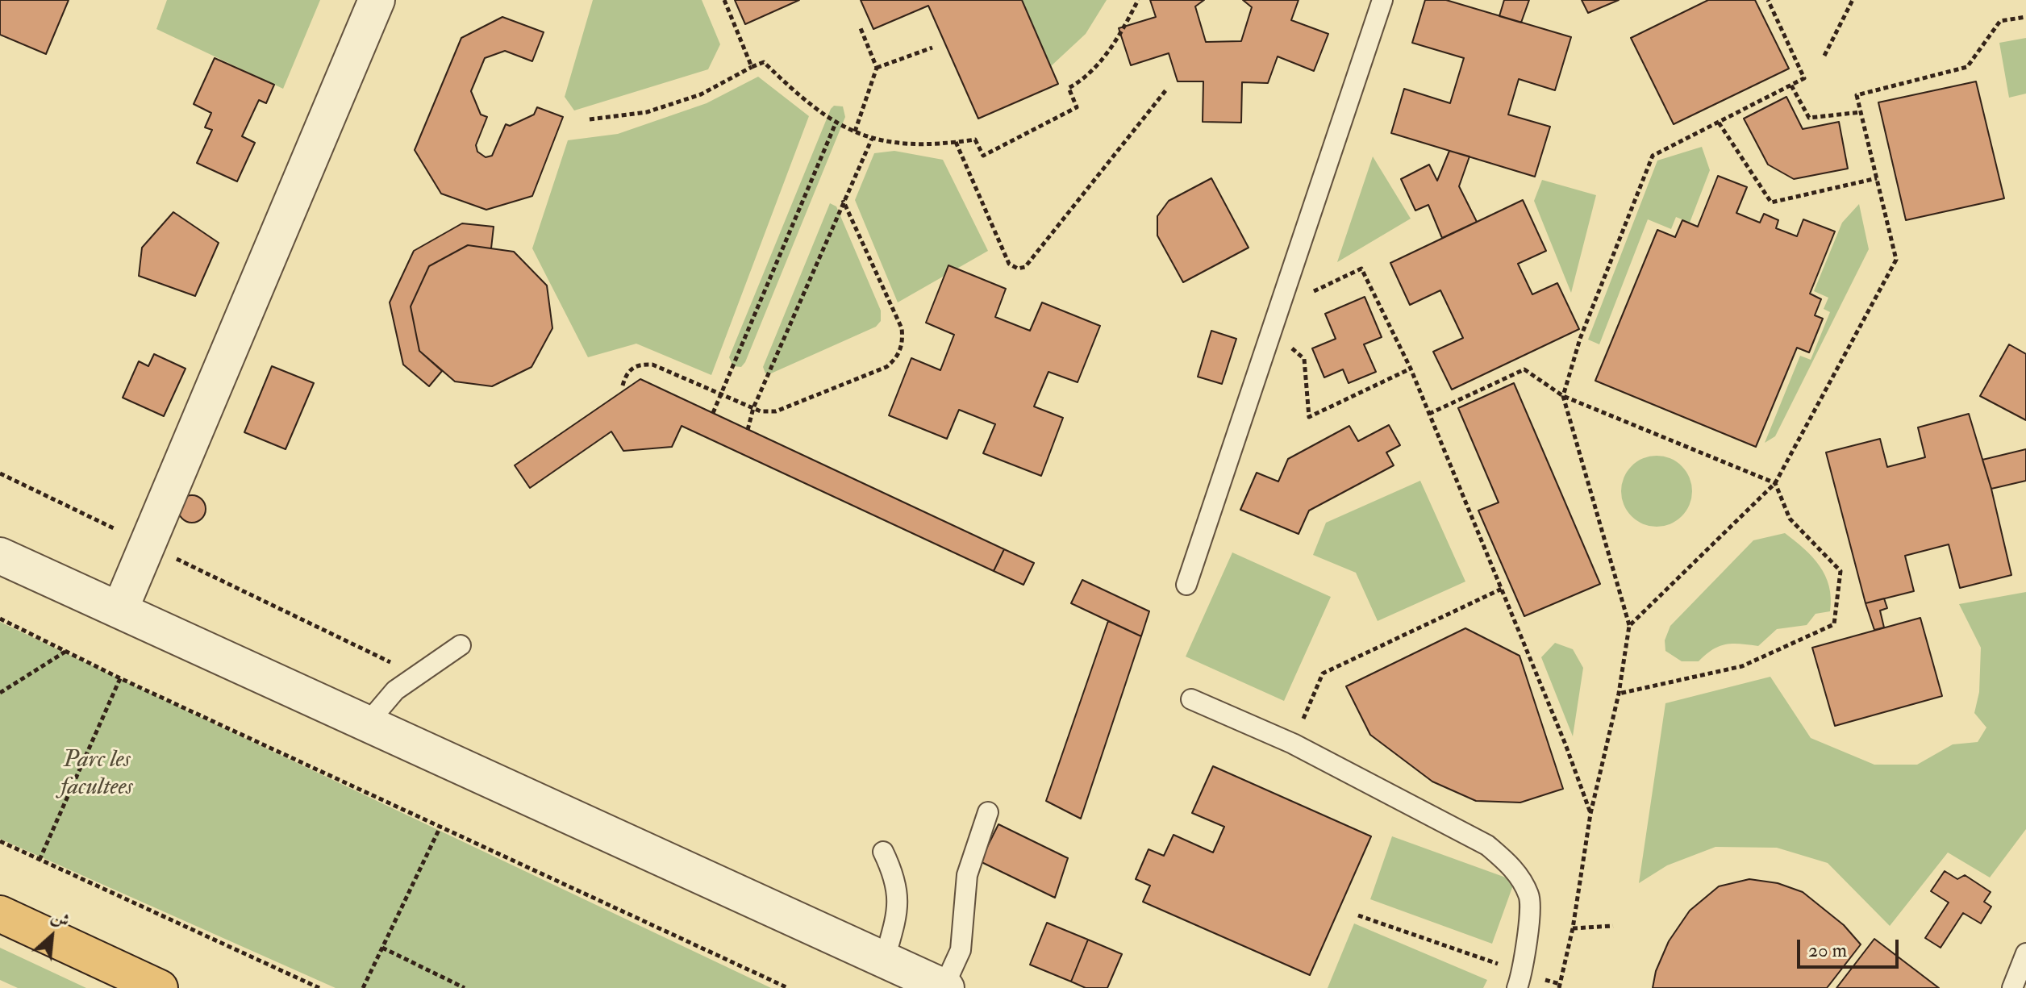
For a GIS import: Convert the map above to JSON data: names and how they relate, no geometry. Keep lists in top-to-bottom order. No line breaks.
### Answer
{"parks":["Parc les facultees"],"scale_bar":"20 m","north":"top right"}
